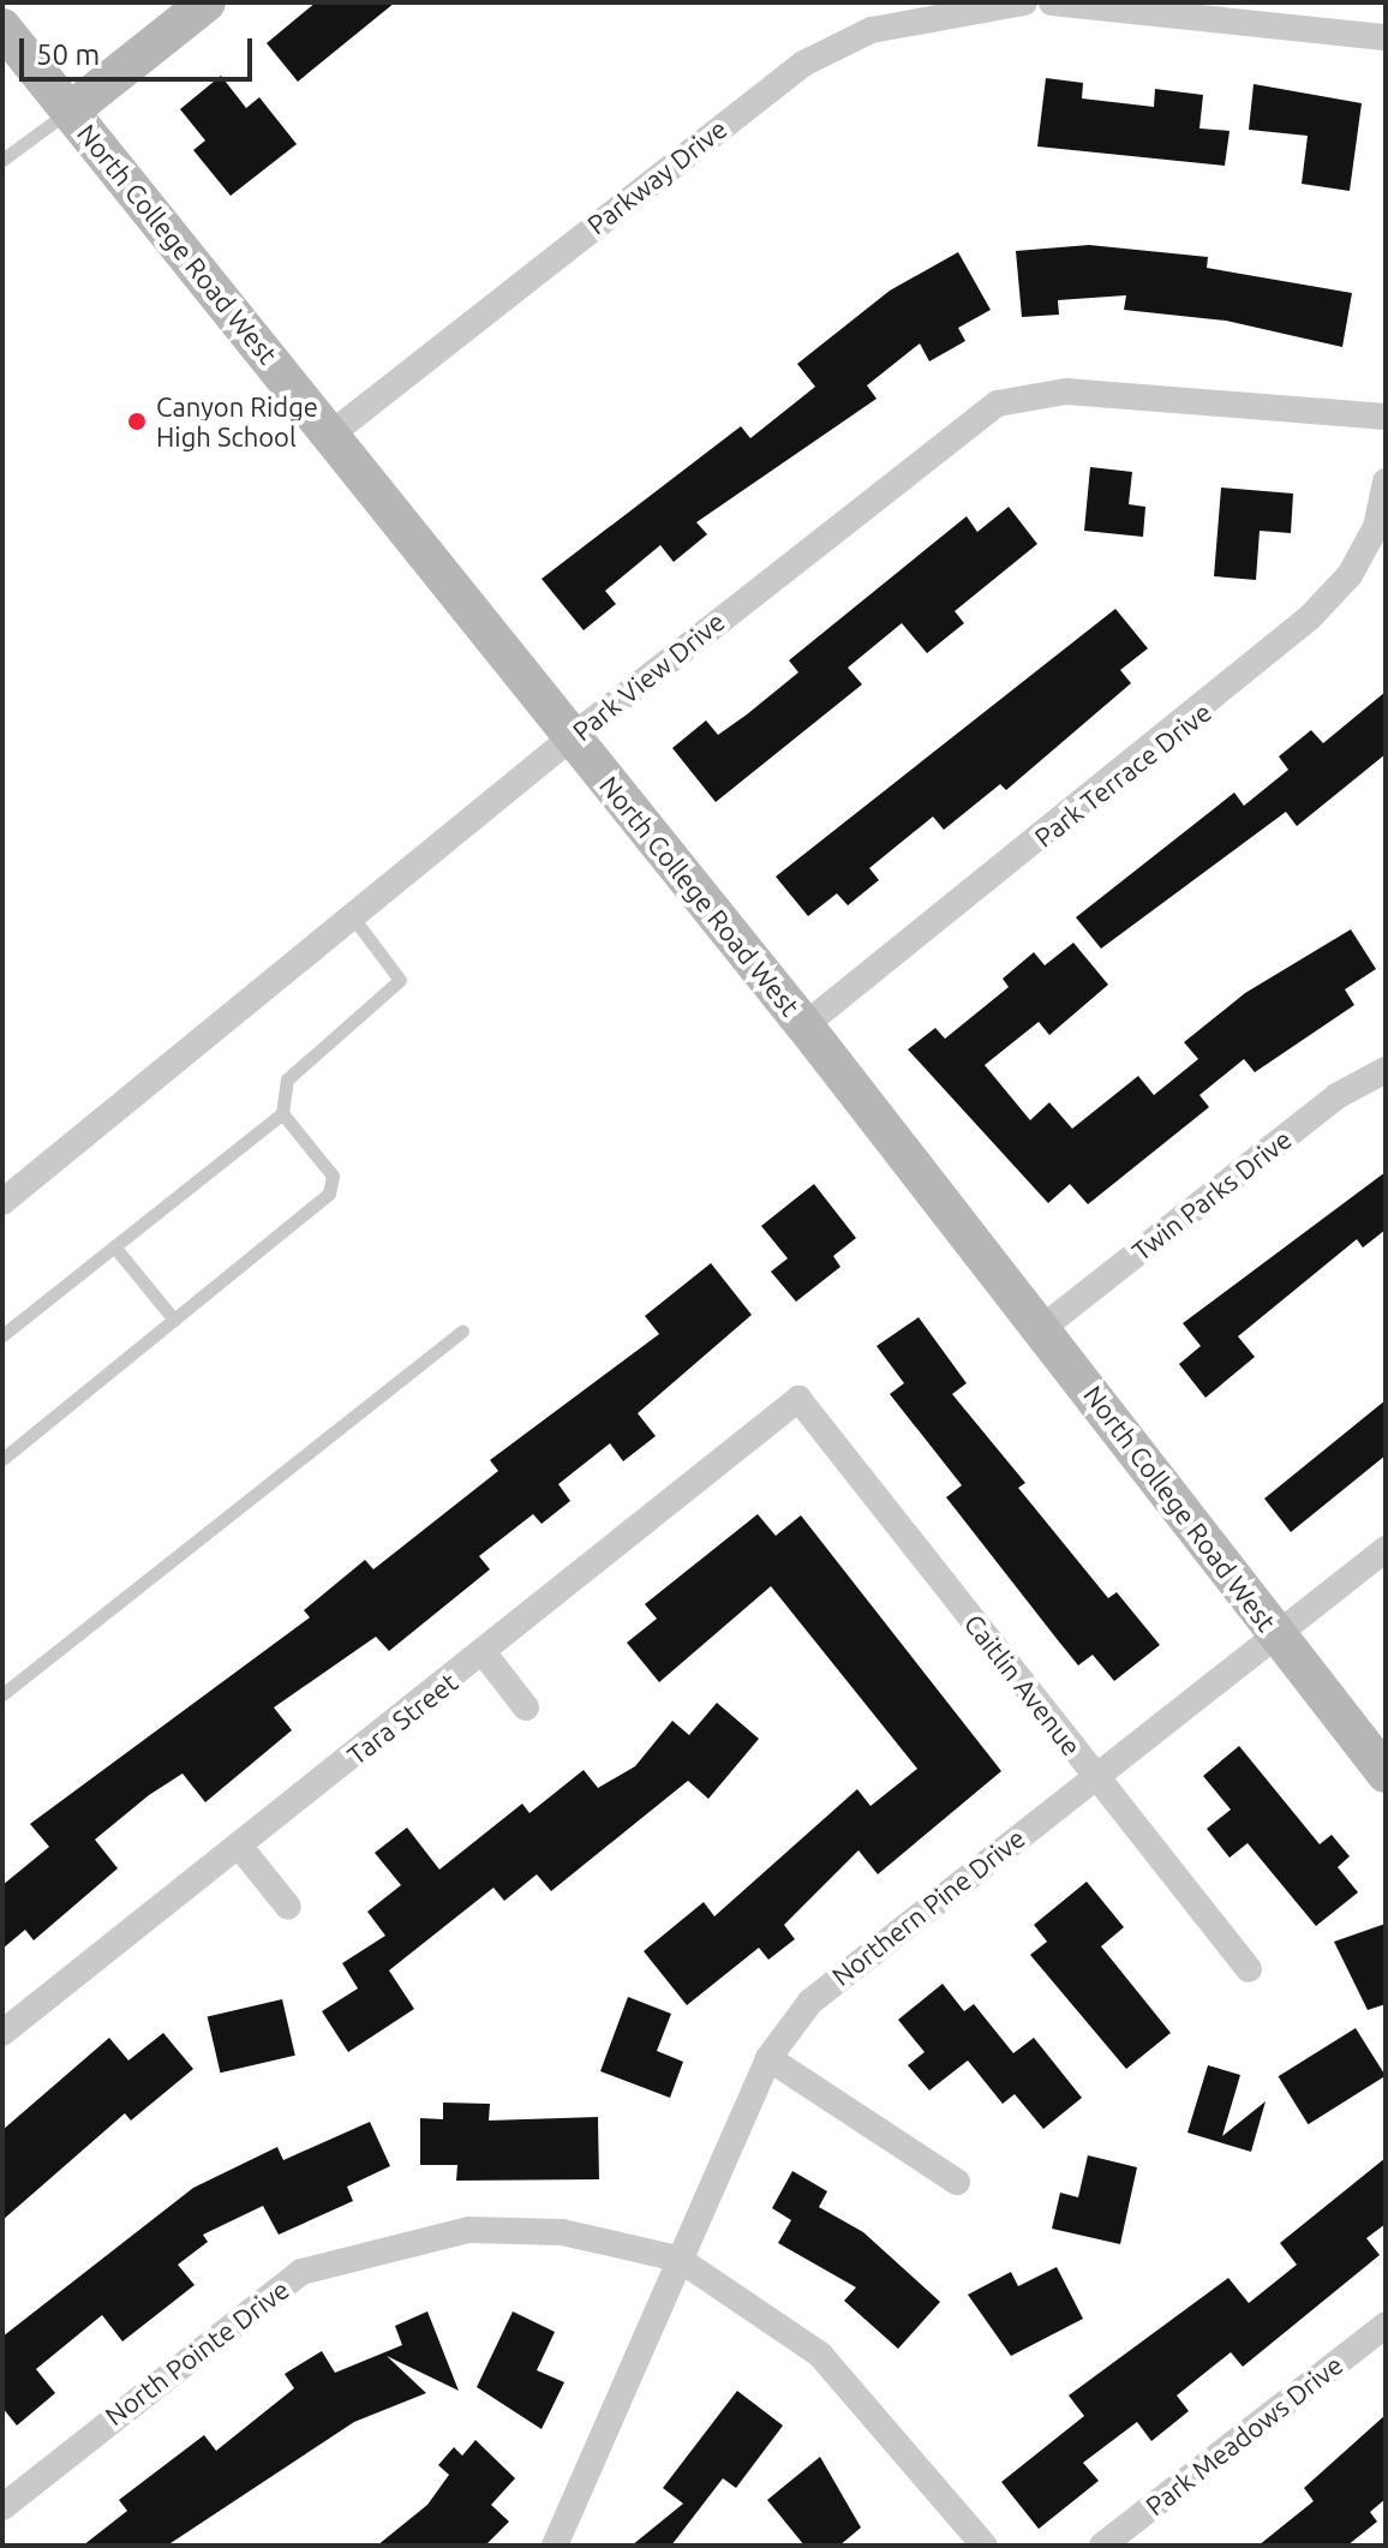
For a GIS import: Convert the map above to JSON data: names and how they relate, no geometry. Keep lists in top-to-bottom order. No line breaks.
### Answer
{"streets":{"street":["Parkway Drive","North College Road West","Park View Drive","Park Terrace Drive","Twin Parks Drive","Caitlin Avenue","Tara Street","Northern Pine Drive","North Pointe Drive","Park Meadows Drive"]},"crossings":[["Parkway Drive","North College Road West"],["North College Road West","Park View Drive"],["North College Road West","Park Terrace Drive"],["North College Road West","Twin Parks Drive"],["North College Road West","Northern Pine Drive"],["Caitlin Avenue","Tara Street"],["Caitlin Avenue","Northern Pine Drive"],["Northern Pine Drive","North Pointe Drive"]],"places":["Canyon Ridge High School"],"scale_bar":"50 m"}
